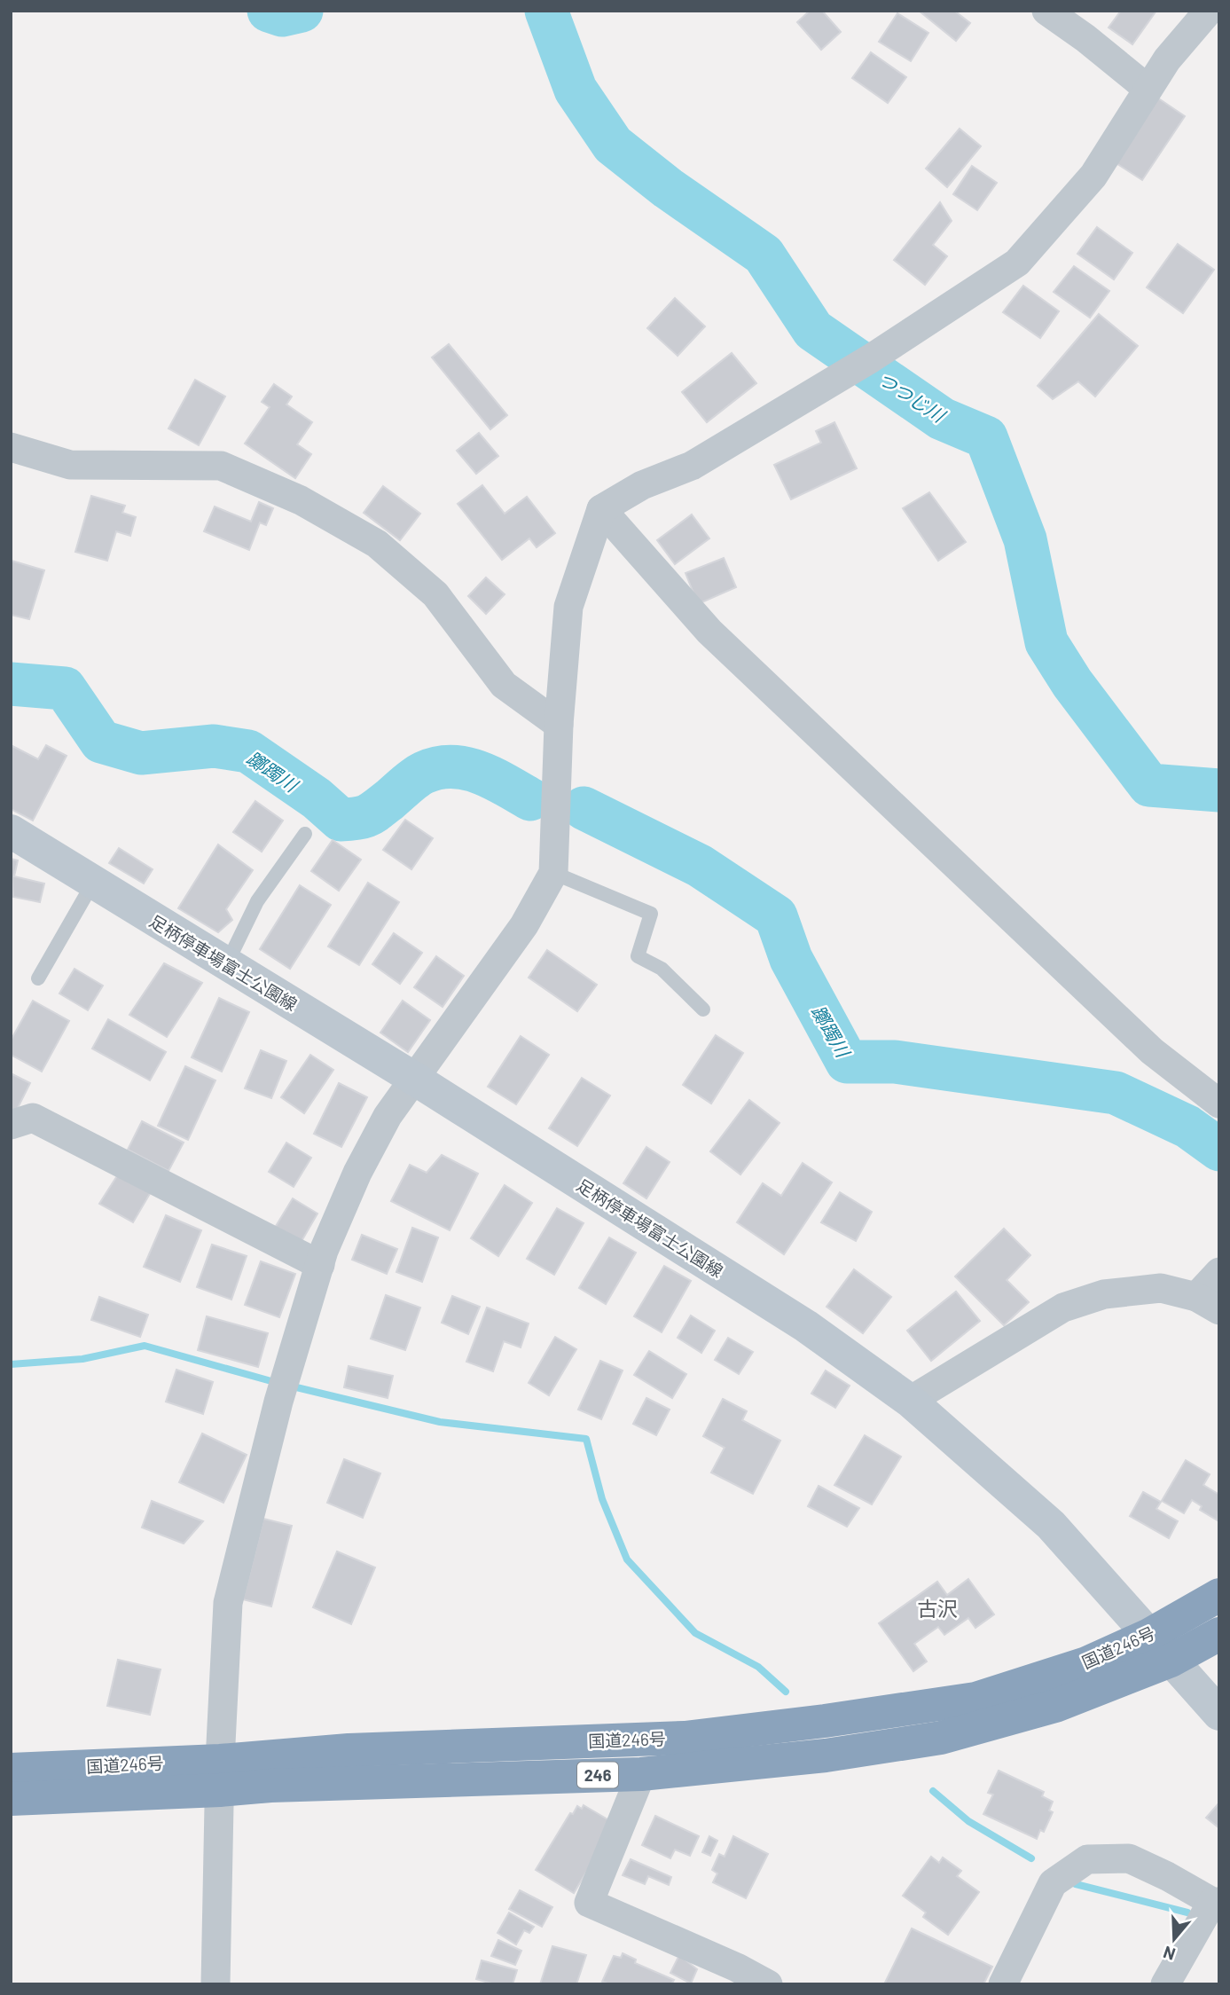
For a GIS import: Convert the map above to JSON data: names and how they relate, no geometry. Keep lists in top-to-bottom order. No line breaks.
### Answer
{"streets":{"highway":["国道246号","246"],"main road":["足柄停車場富士公園線"]},"crossings":[["足柄停車場富士公園線","国道246号"]],"districts":["古沢"],"water":["つつじ川","躑躅川"],"north":"bottom"}
